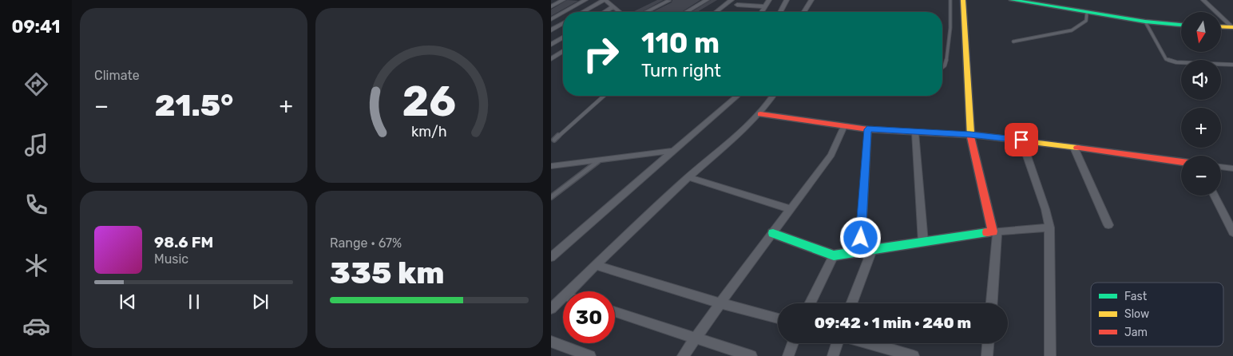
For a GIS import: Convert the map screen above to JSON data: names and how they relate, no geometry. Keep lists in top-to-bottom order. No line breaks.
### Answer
{"legend":["Fast","Slow","Jam"],"north":"bottom","page":{"tabs":"09:41","tile":["Climate",["Range · 67%","335 km"]],"map_buttons":["+","−"],"turn":["110 m","Turn right"],"heat":["−","21.5°","+"],"song":["98.6 FM","Music"],"limit":"30","trip":"09:42 · 1 min · 240 m","gauge":["26","km/h"]}}
